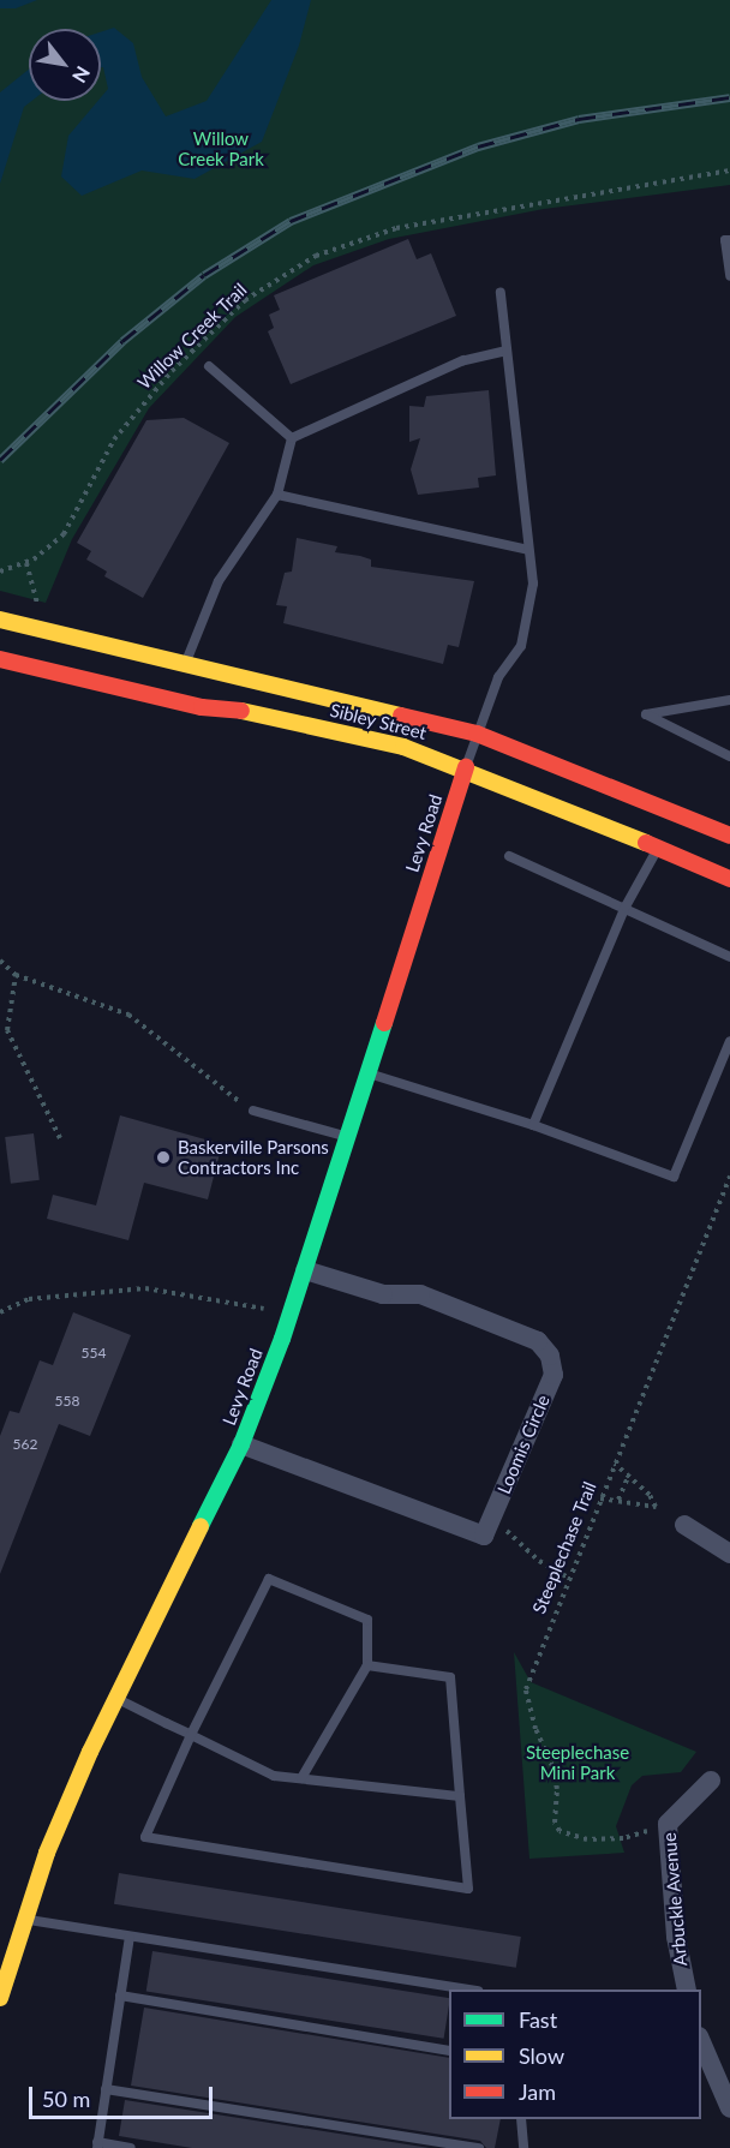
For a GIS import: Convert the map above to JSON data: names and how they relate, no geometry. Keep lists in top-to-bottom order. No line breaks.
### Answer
{"streets":{"street":["Sibley Street","Levy Road","Loomis Circle","Arbuckle Avenue"],"path":["Willow Creek Trail","Steeplechase Trail"]},"crossings":[["Sibley Street","Levy Road"],["Levy Road","Loomis Circle"],["Steeplechase Trail","Arbuckle Avenue"]],"parks":["Willow Creek Park","Steeplechase Mini Park"],"places":["Baskerville Parsons Contractors Inc"],"house_numbers":["554","558","562"],"legend":["Fast","Slow","Jam"],"scale_bar":"50 m","north":"bottom right"}
